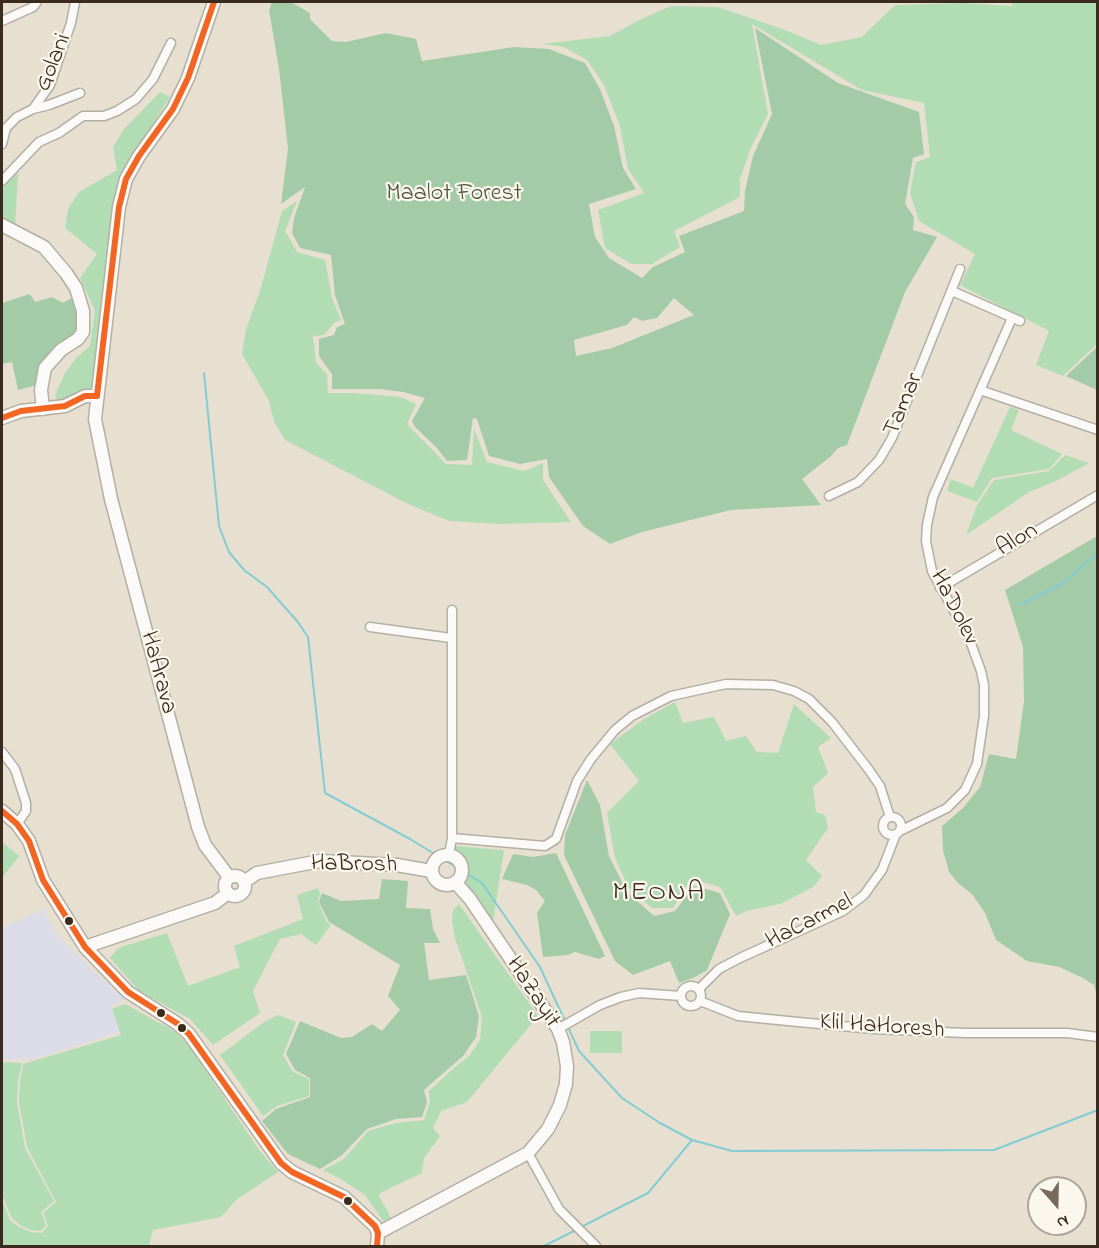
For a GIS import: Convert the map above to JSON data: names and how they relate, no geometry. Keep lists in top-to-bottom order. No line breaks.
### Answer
{"streets":{"main road":["HaArava","HaBrosh","HaZayit"],"street":["Golani","Tamar","Alon","HaDolev","HaCarmel","Klil HaHoresh"]},"crossings":[["Tamar","HaDolev"],["Alon","HaDolev"],["HaDolev","HaCarmel"],["HaArava","HaBrosh"],["HaBrosh","HaZayit"],["HaCarmel","Klil HaHoresh"]],"districts":["MEONA"],"parks":["Maalot Forest"],"north":"bottom"}
